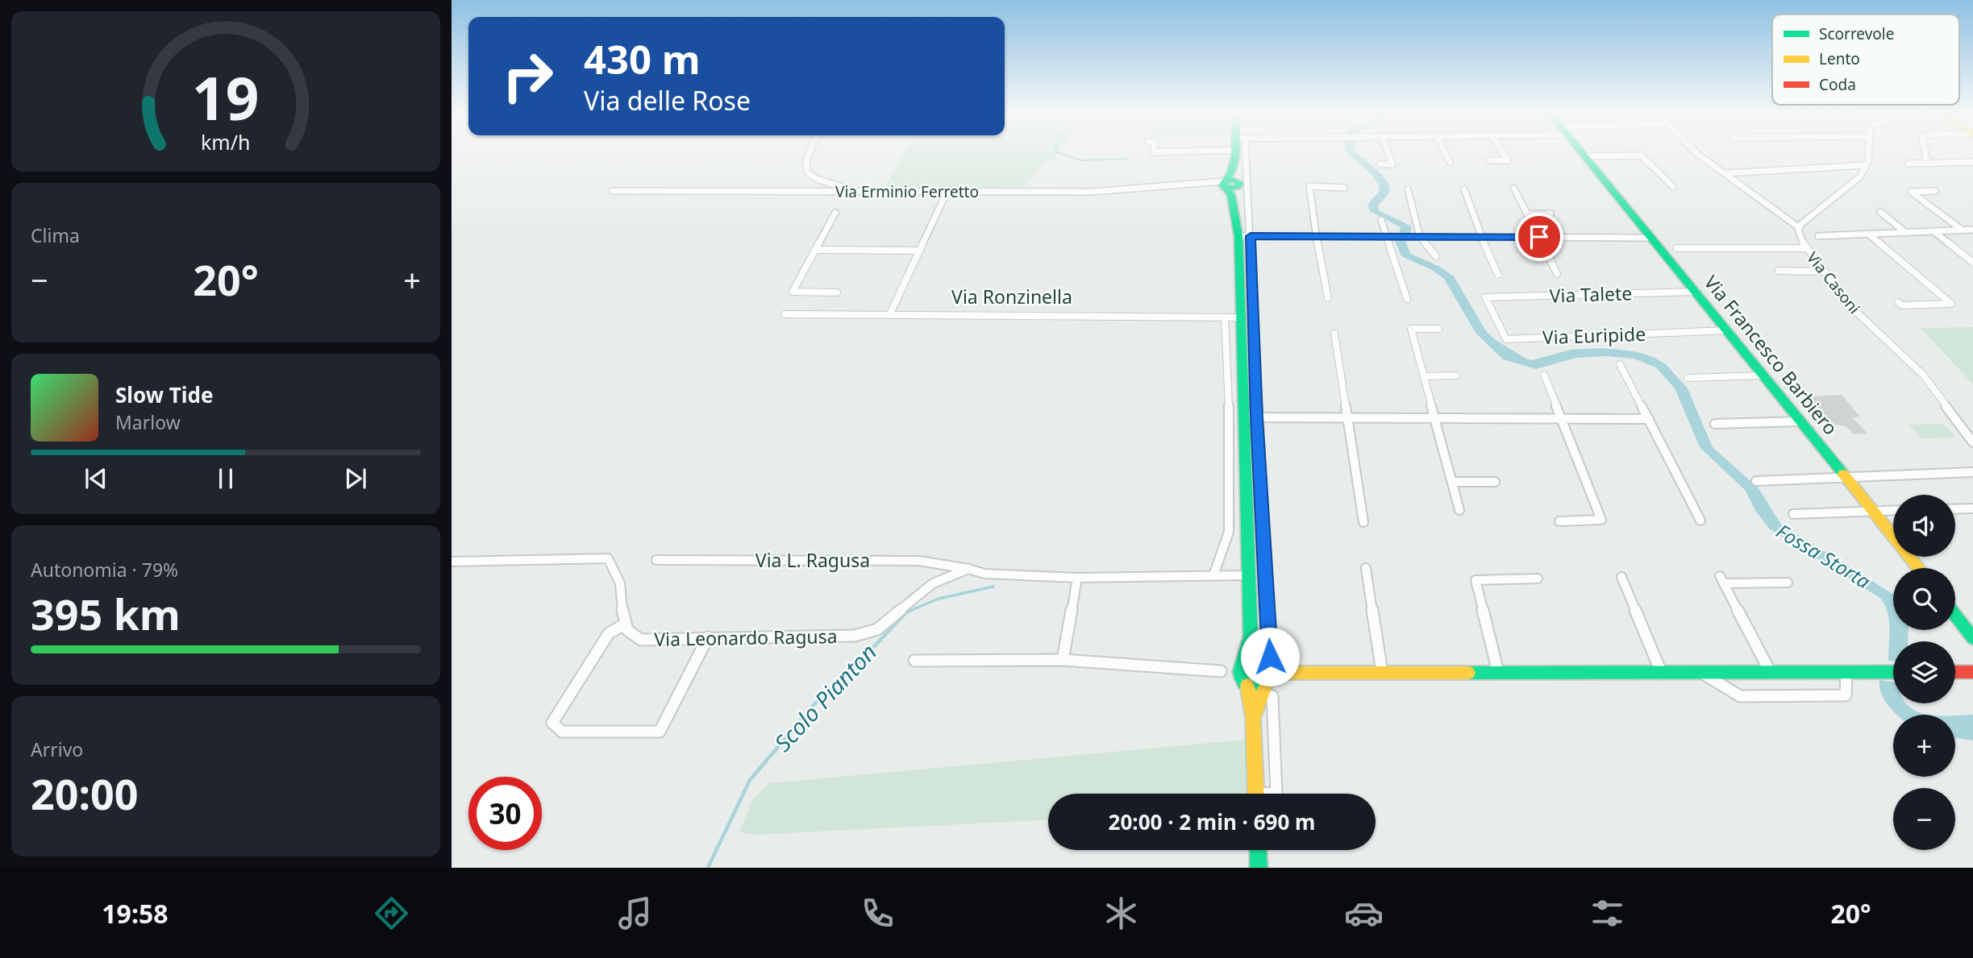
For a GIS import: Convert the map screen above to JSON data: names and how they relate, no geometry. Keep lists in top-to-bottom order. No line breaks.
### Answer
{"streets":{"street":["Via Erminio Ferretto","Via Casoni","Via Talete","Via Ronzinella","Via Euripide","Via Francesco Barbiero","Via L. Ragusa","Via Leonardo Ragusa"]},"crossings":[["Via Talete","Via Euripide"],["Via Talete","Via Francesco Barbiero"],["Via Euripide","Via Francesco Barbiero"],["Via L. Ragusa","Via Leonardo Ragusa"]],"water":["Fossa Storta","Scolo Pianton"],"legend":["Scorrevole","Lento","Coda"],"page":{"turn":["430 m","Via delle Rose"],"tile":["Clima",["Autonomia · 79%","395 km"],["Arrivo","20:00"]],"heat":["−","20°","+"],"song":["Slow Tide","Marlow"],"map_buttons":["+","−"],"limit":"30","trip":"20:00 · 2 min · 690 m","tabs":["19:58","20°"],"gauge":["19","km/h"]}}
